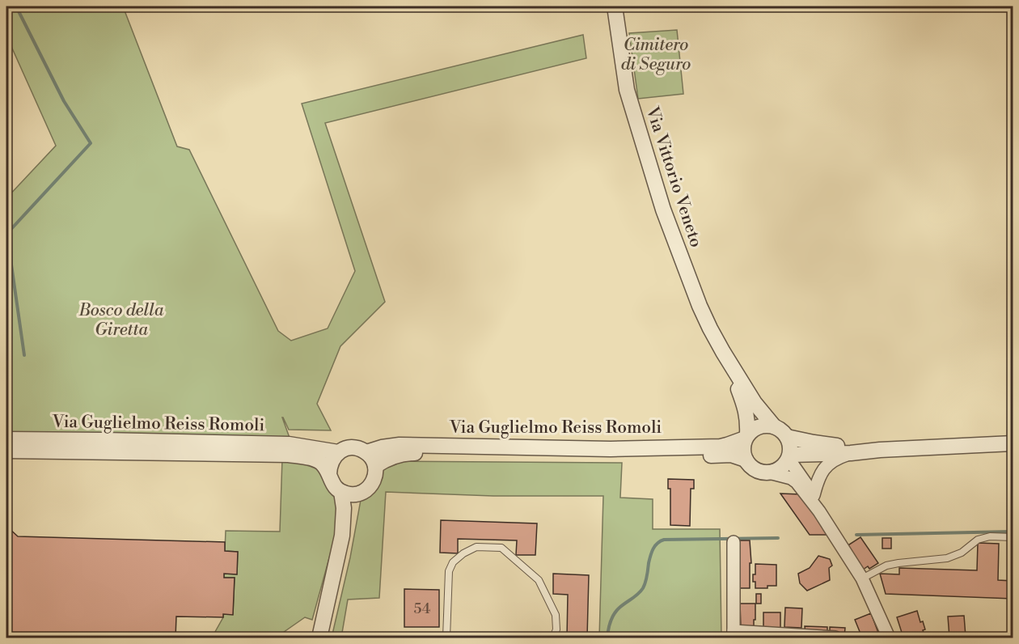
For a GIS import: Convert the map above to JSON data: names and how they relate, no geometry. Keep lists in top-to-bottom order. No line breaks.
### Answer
{"streets":{"street":["Via Vittorio Veneto","Via Guglielmo Reiss Romoli"]},"parks":["Cimitero di Seguro","Bosco della Giretta"],"house_numbers":["54"]}
